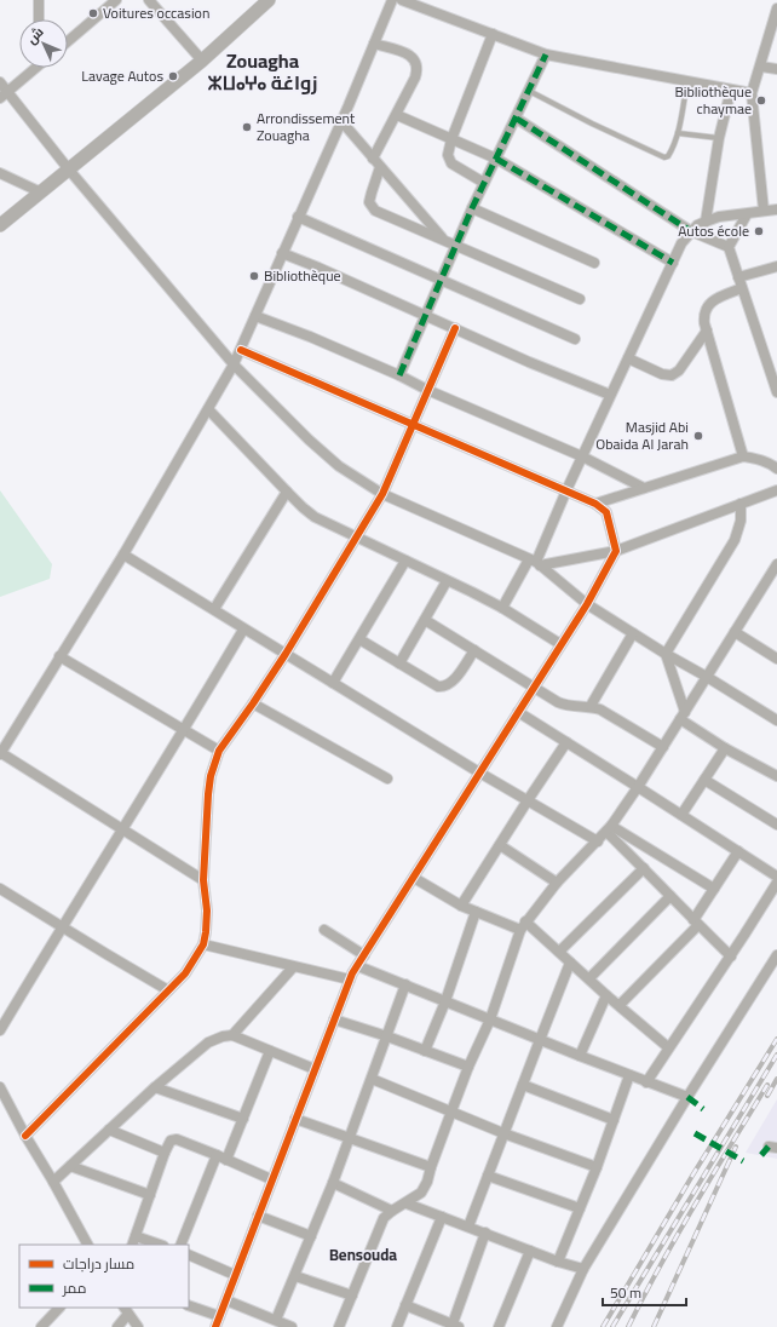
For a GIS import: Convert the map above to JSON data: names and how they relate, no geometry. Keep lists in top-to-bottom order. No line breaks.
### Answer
{"districts":["Zouagha ⵣⵡⴰⵖⴰ زواغة","Bensouda"],"places":["Voitures occasion","Lavage Autos","Bibliothèque chaymae","Arrondissement Zouagha","Autos école","Bibliothèque","Masjid Abi Obaida Al Jarah"],"legend":["مسار دراجات","ممر"],"scale_bar":"50 m","north":"top left"}
